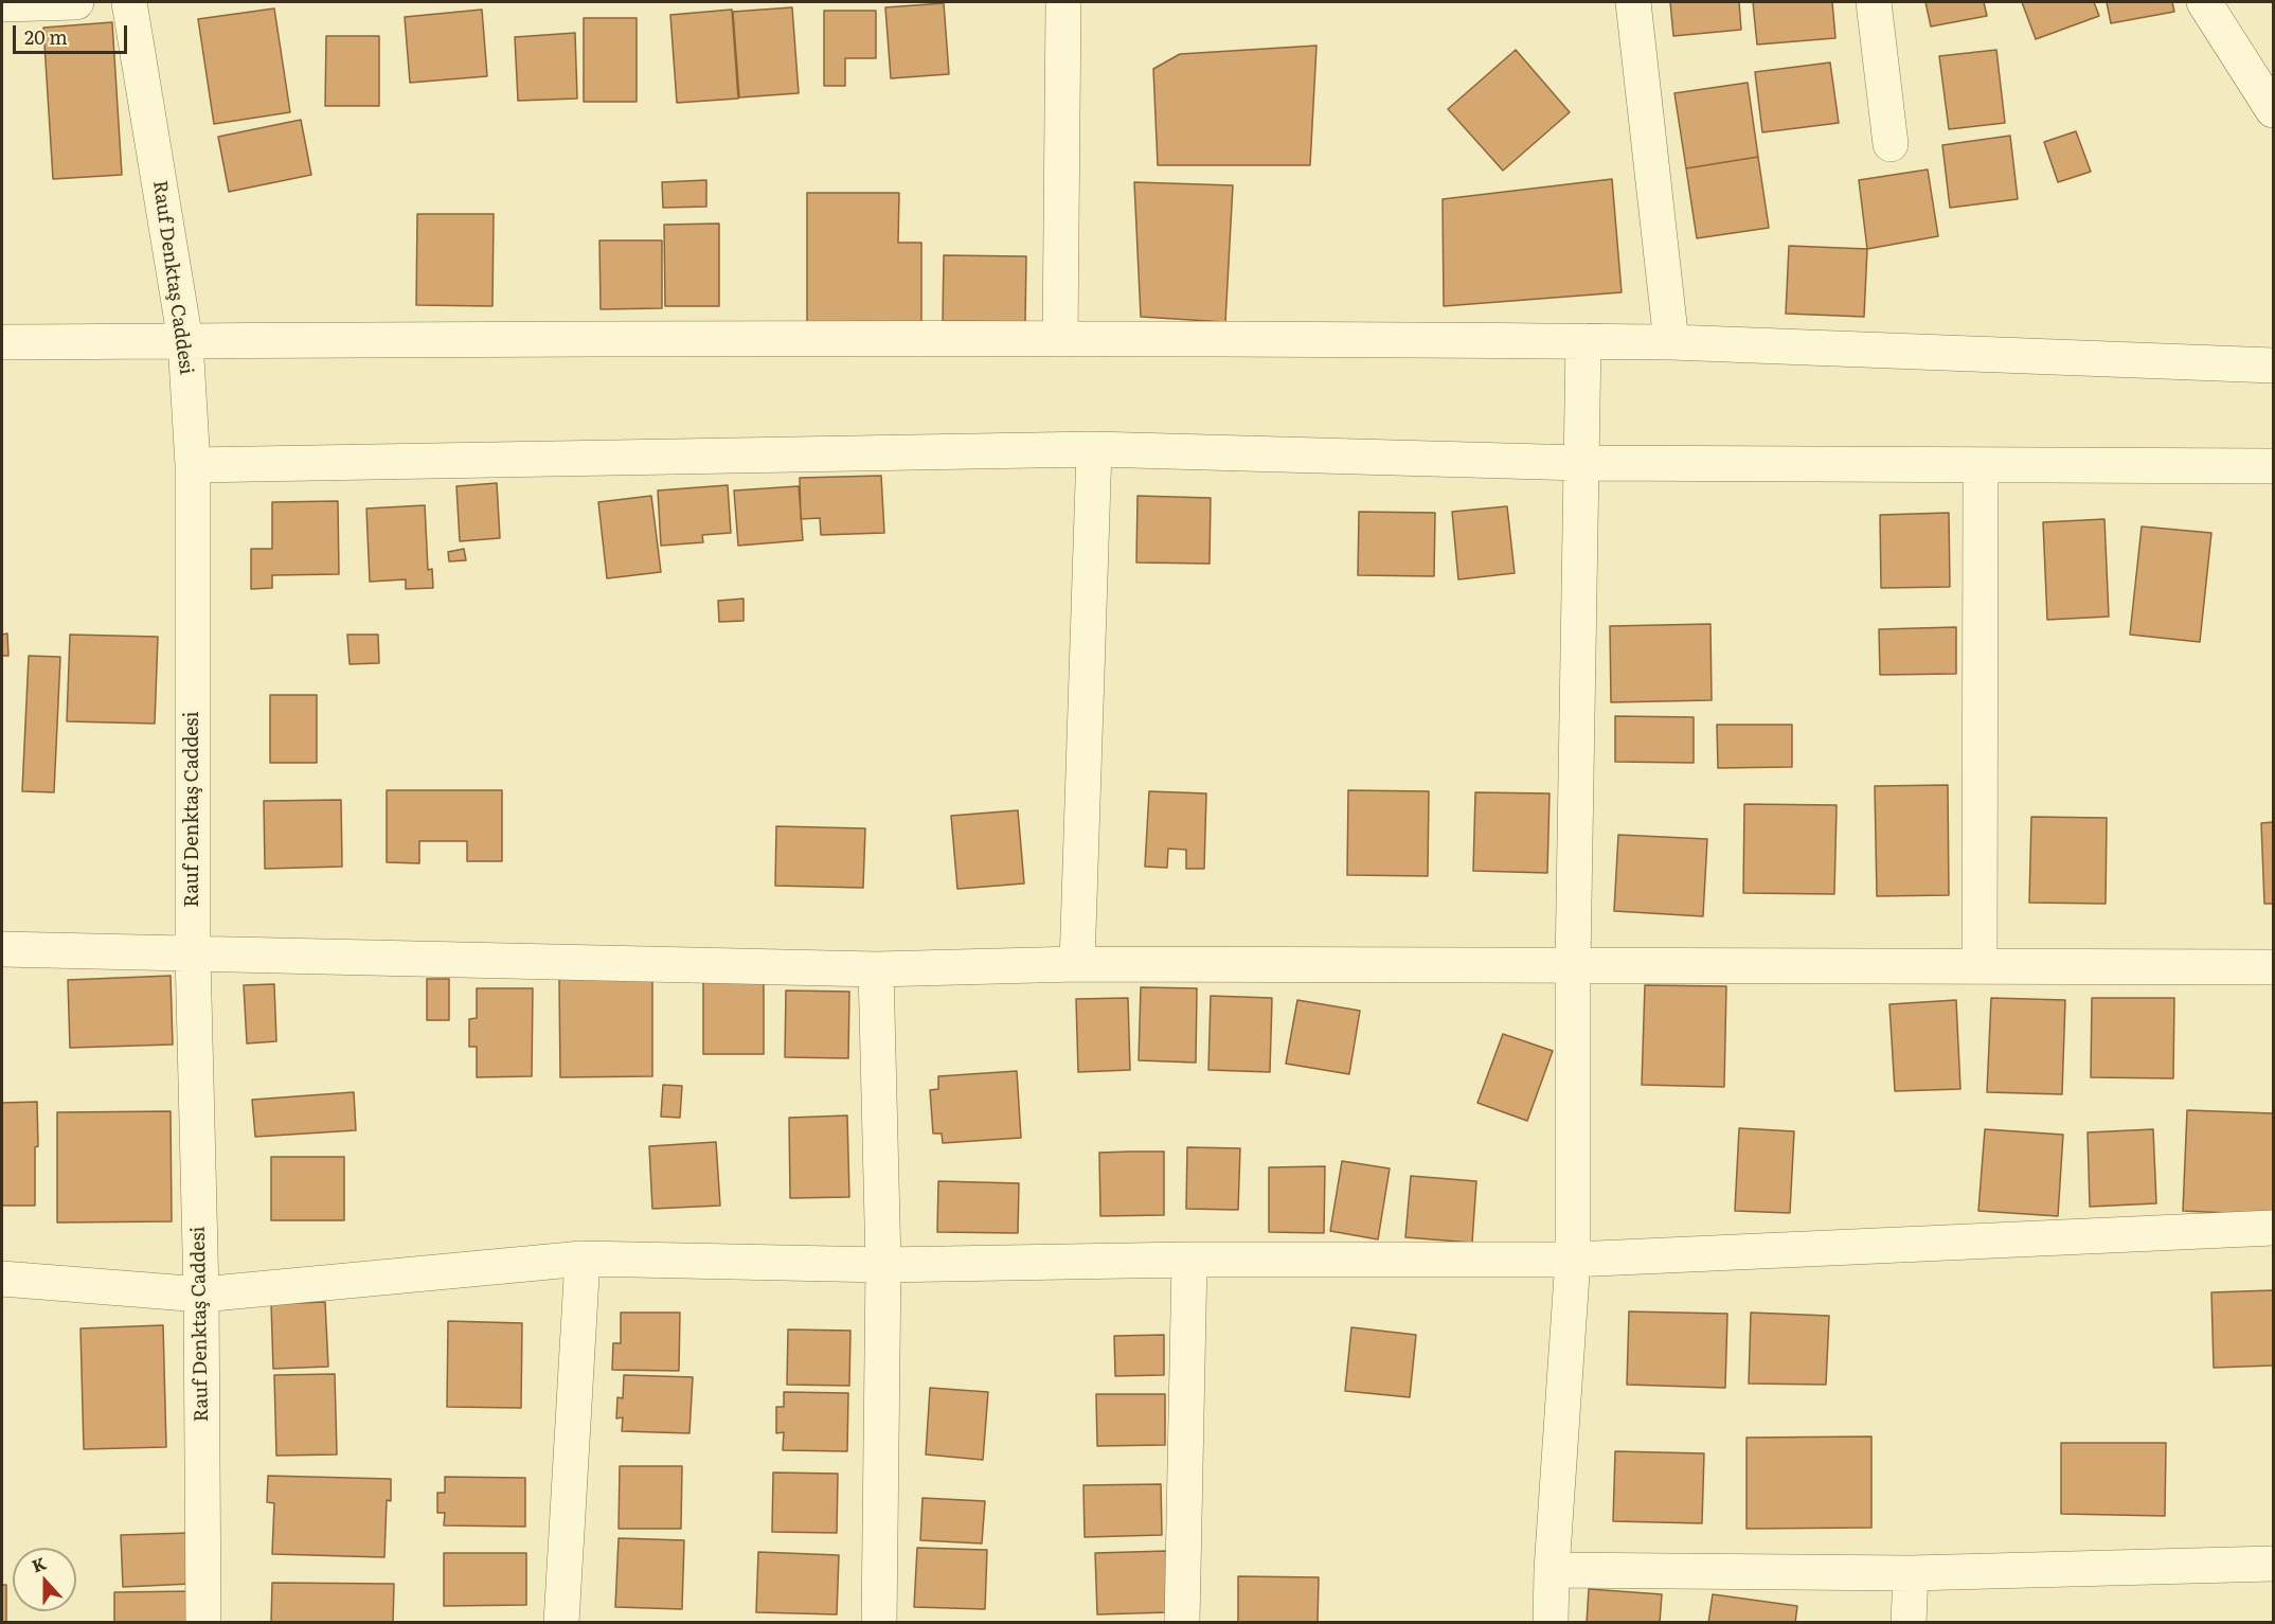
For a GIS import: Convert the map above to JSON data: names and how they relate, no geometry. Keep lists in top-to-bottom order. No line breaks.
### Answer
{"streets":{"street":["Rauf Denktaş Caddesi"]},"scale_bar":"20 m","north":"top"}
